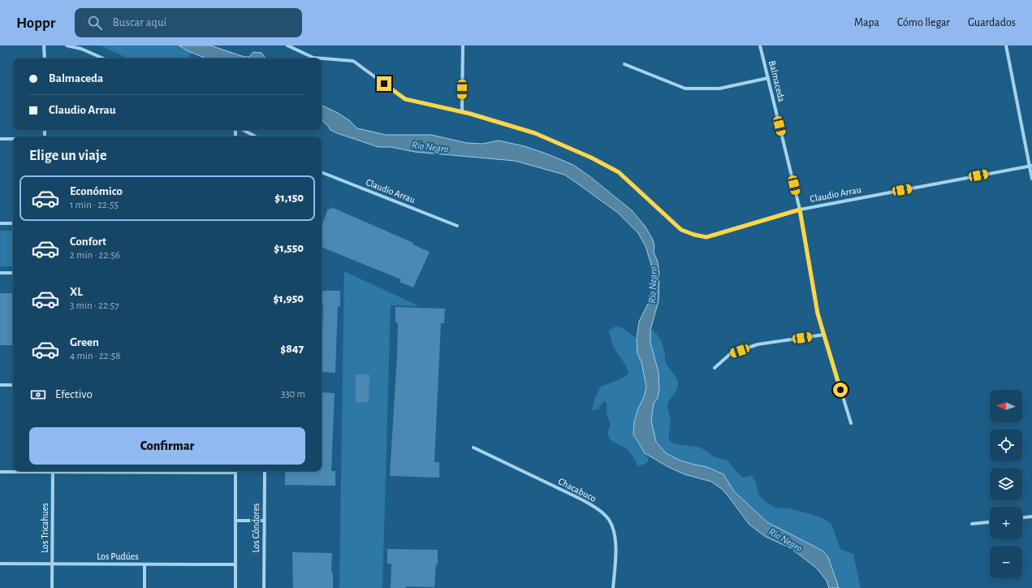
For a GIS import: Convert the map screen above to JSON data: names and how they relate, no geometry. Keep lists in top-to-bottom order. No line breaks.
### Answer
{"streets":{"street":["Balmaceda","Claudio Arrau","Chacabuco","Los Tricahues","Los Cóndores","Los Pudúes"]},"crossings":[["Balmaceda","Claudio Arrau"],["Los Tricahues","Los Pudúes"],["Los Cóndores","Los Pudúes"]],"water":["Río Negro"],"north":"left","page":{"header":"Hoppr","search":"Buscar aquí","nav":["Mapa","Cómo llegar","Guardados"],"banner":["Balmaceda","Claudio Arrau"],"heading":"Elige un viaje","list":[{"name":"Económico","note":"1 min · 22:55","value":"$1,150"},{"name":"Confort","note":"2 min · 22:56","value":"$1,550"},{"name":"XL","note":"3 min · 22:57","value":"$1,950"},{"name":"Green","note":"4 min · 22:58","value":"$847"}],"pay":["Efectivo","330 m"],"map_buttons":["+","−"],"buttons":"Confirmar"}}
